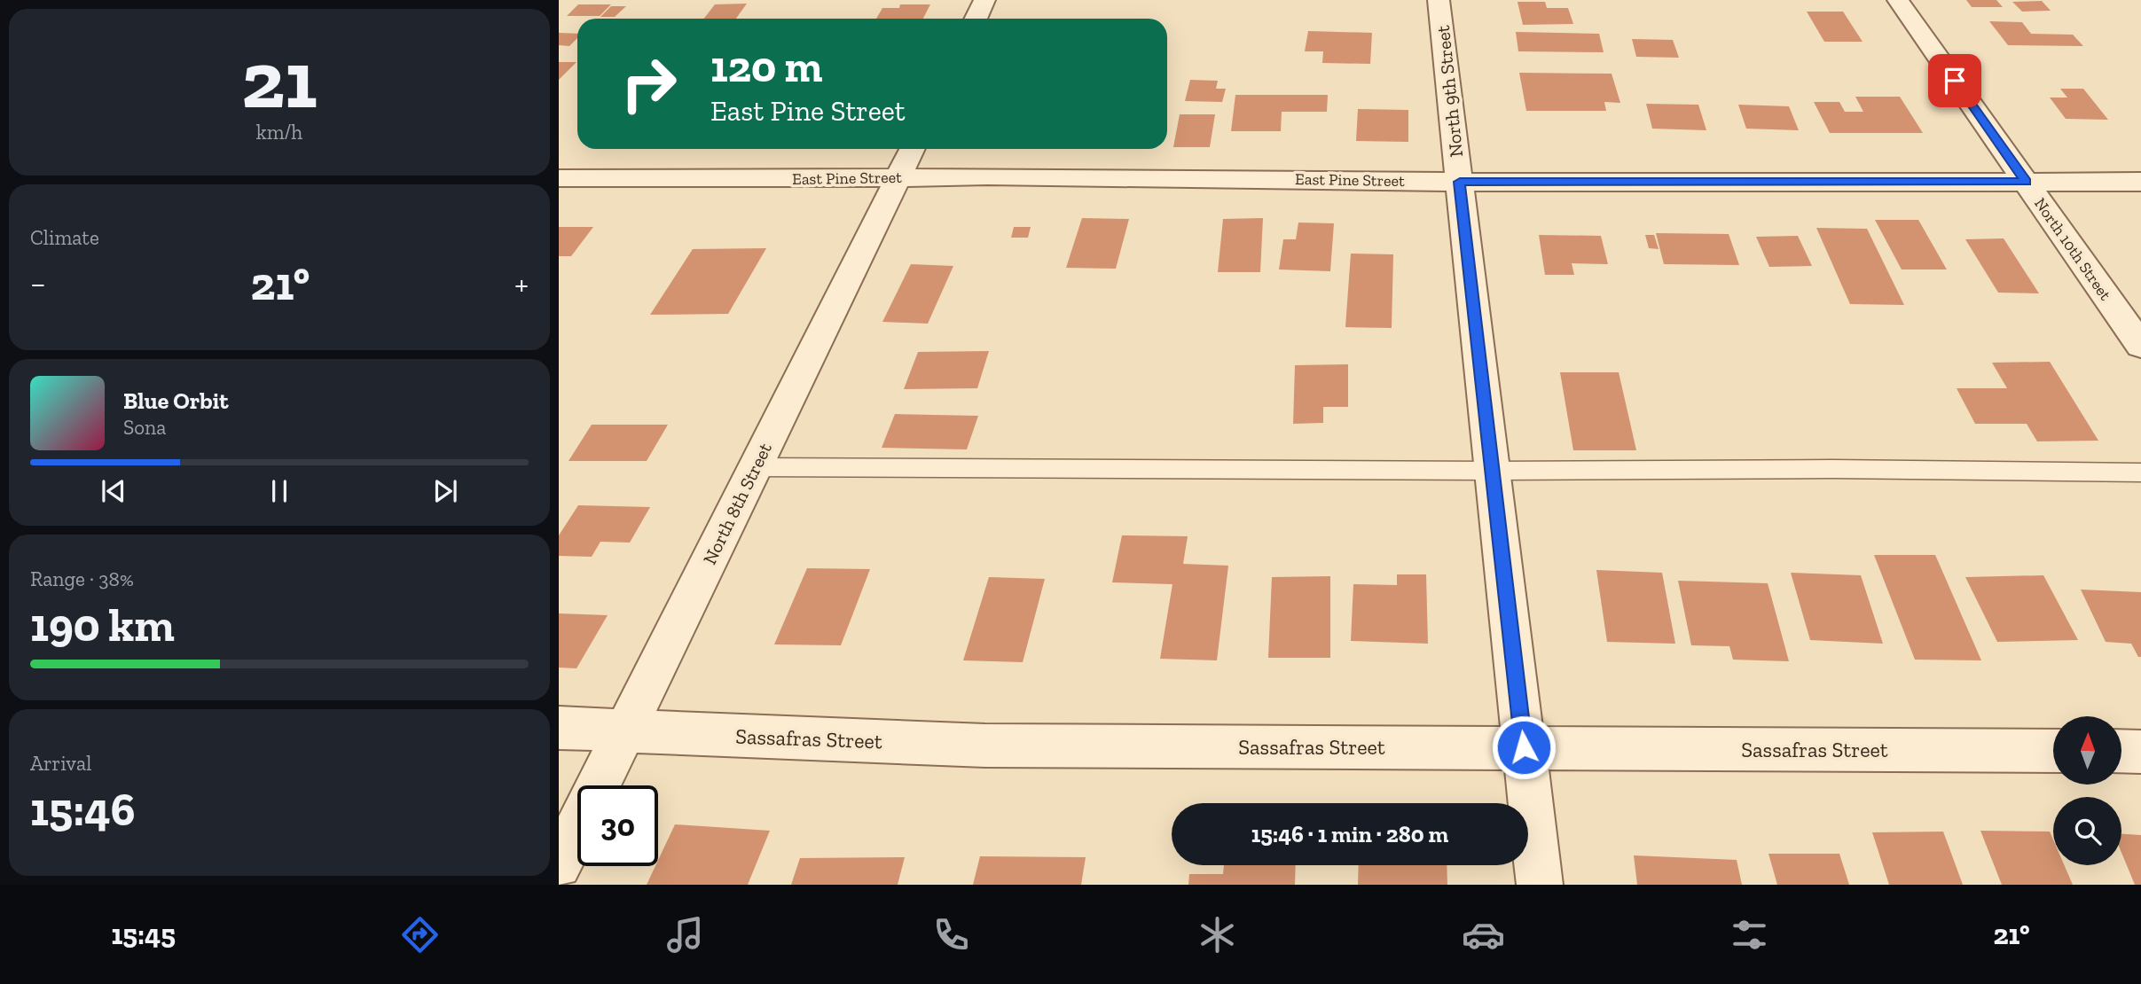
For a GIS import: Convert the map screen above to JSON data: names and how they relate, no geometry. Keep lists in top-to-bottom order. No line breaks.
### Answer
{"streets":{"street":["North 9th Street","East Pine Street","North 10th Street","North 8th Street","Sassafras Street"]},"crossings":[["North 9th Street","East Pine Street"],["North 9th Street","Sassafras Street"],["East Pine Street","North 10th Street"],["East Pine Street","North 8th Street"],["North 8th Street","Sassafras Street"]],"north":"top","page":{"tile":[["21","km/h"],"Climate",["Range · 38%","190 km"],["Arrival","15:46"]],"turn":["120 m","East Pine Street"],"heat":["−","21°","+"],"song":["Blue Orbit","Sona"],"limit":"30","trip":"15:46 · 1 min · 280 m","tabs":["15:45","21°"]}}
